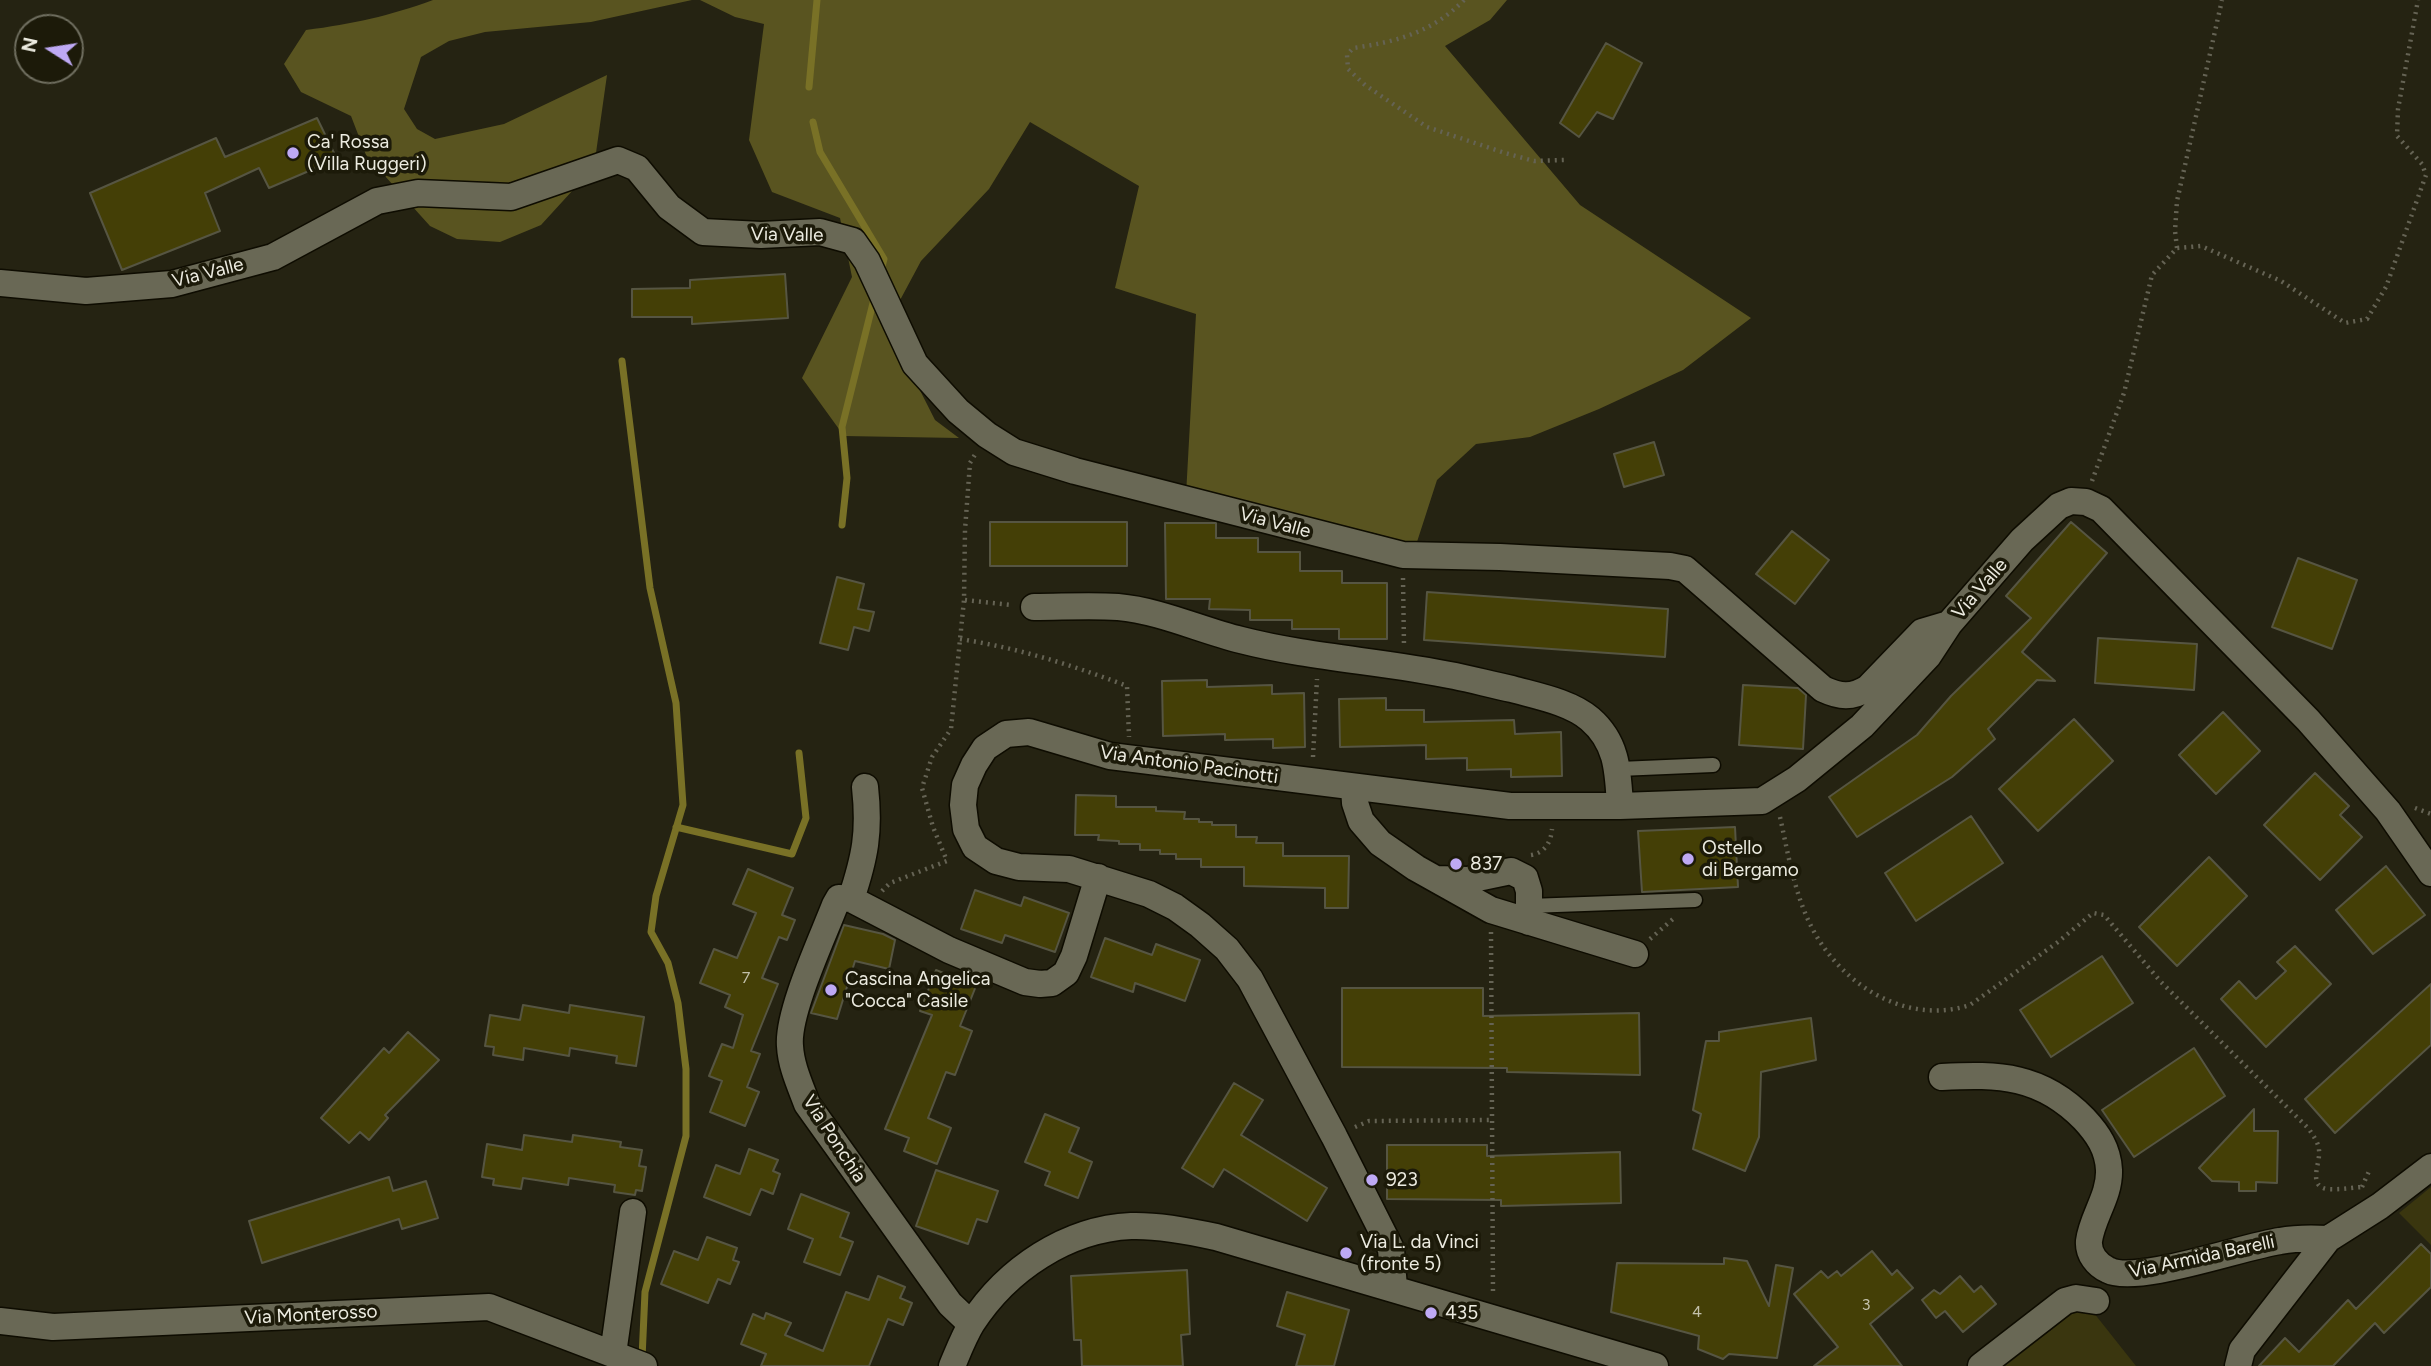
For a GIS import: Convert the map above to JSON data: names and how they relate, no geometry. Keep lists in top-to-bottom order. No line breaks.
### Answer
{"streets":{"street":["Via Valle","Via Antonio Pacinotti","Via Ponchia","Via Armida Barelli","Via Monterosso"]},"places":["Ca' Rossa (Villa Ruggeri)","Ostello di Bergamo","837","Cascina Angelica \"Cocca\" Casile","923","Via L. da Vinci (fronte 5)","435"],"house_numbers":["7","3","4"],"north":"left"}
